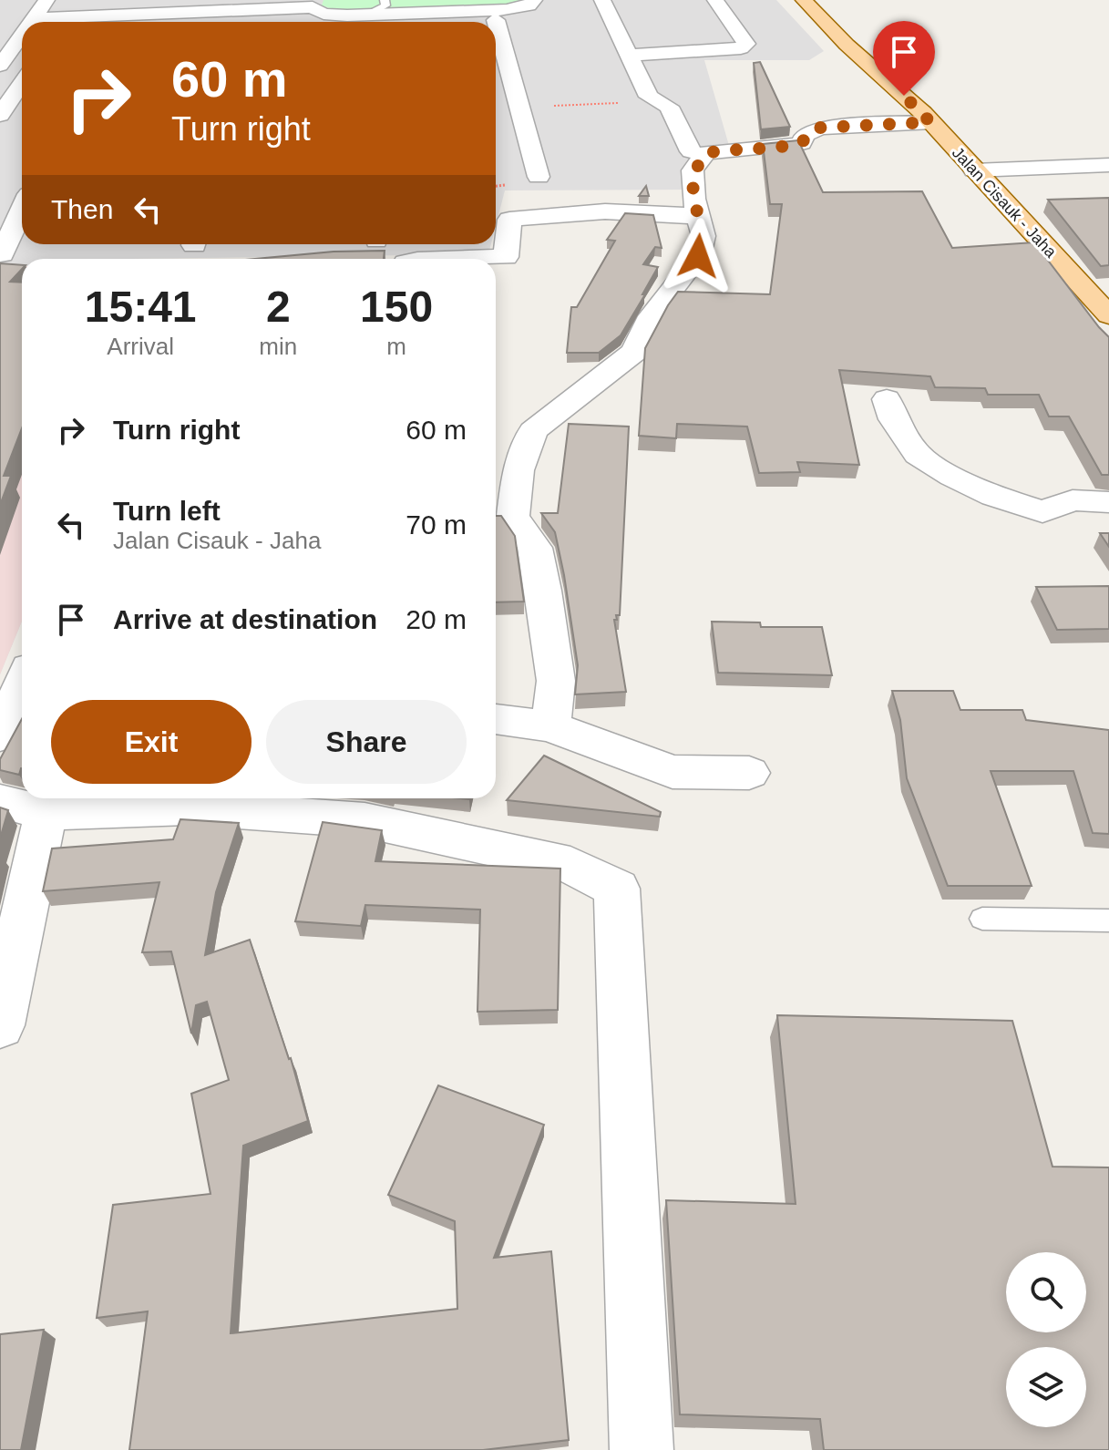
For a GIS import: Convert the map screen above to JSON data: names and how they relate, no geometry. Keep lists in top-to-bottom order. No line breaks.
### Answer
{"streets":{"main road":["Jalan Cisauk - Jaha"]},"page":{"turn":["60 m","Turn right"],"then":"Then","eta":["15:41","Arrival","2","min","150","m"],"list":[{"name":"Turn right","value":"60 m"},{"name":"Turn left","note":"Jalan Cisauk - Jaha","value":"70 m"},{"name":"Arrive at destination","value":"20 m"}],"buttons":["Exit","Share"]}}
